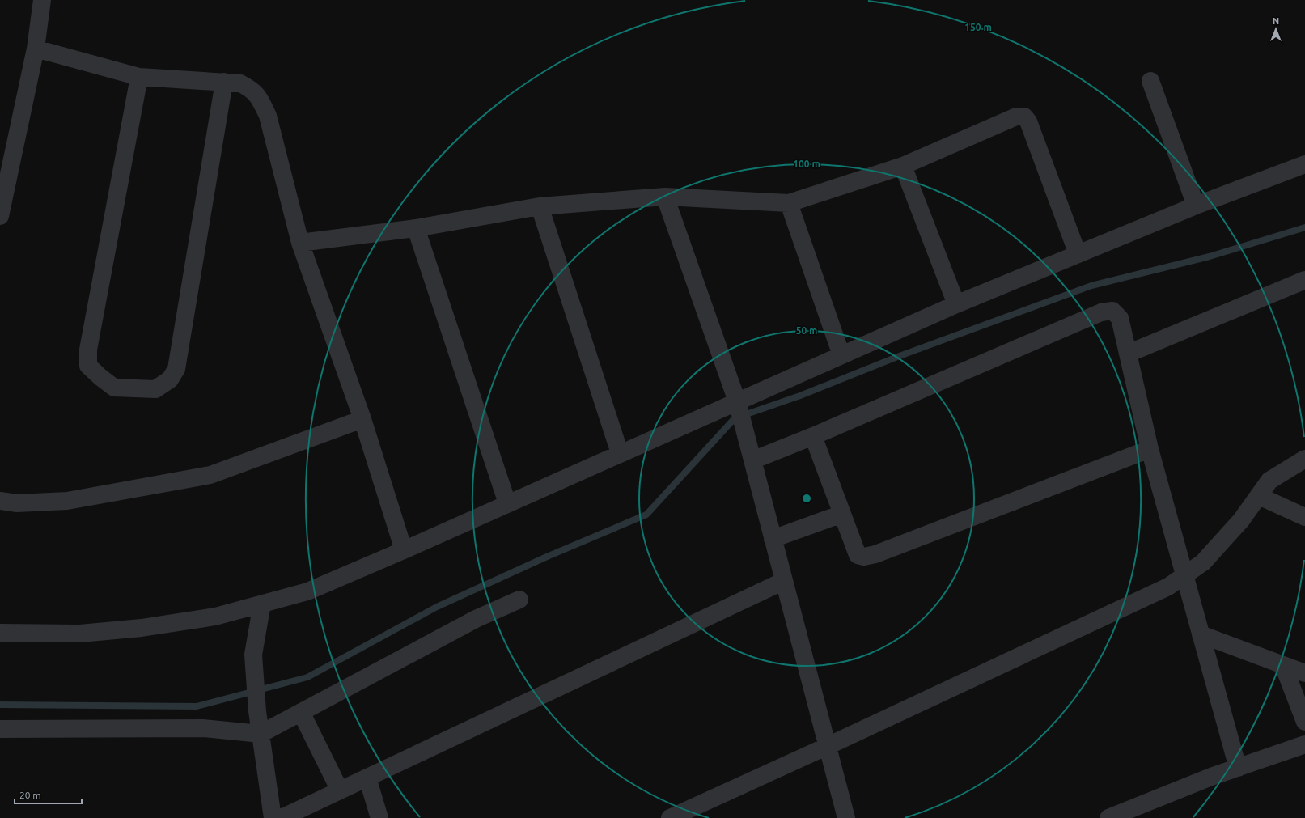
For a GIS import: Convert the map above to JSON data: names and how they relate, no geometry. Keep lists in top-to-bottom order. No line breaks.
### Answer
{"scale_bar":"20 m","north":"top","rings":["150 m","100 m","50 m"]}
